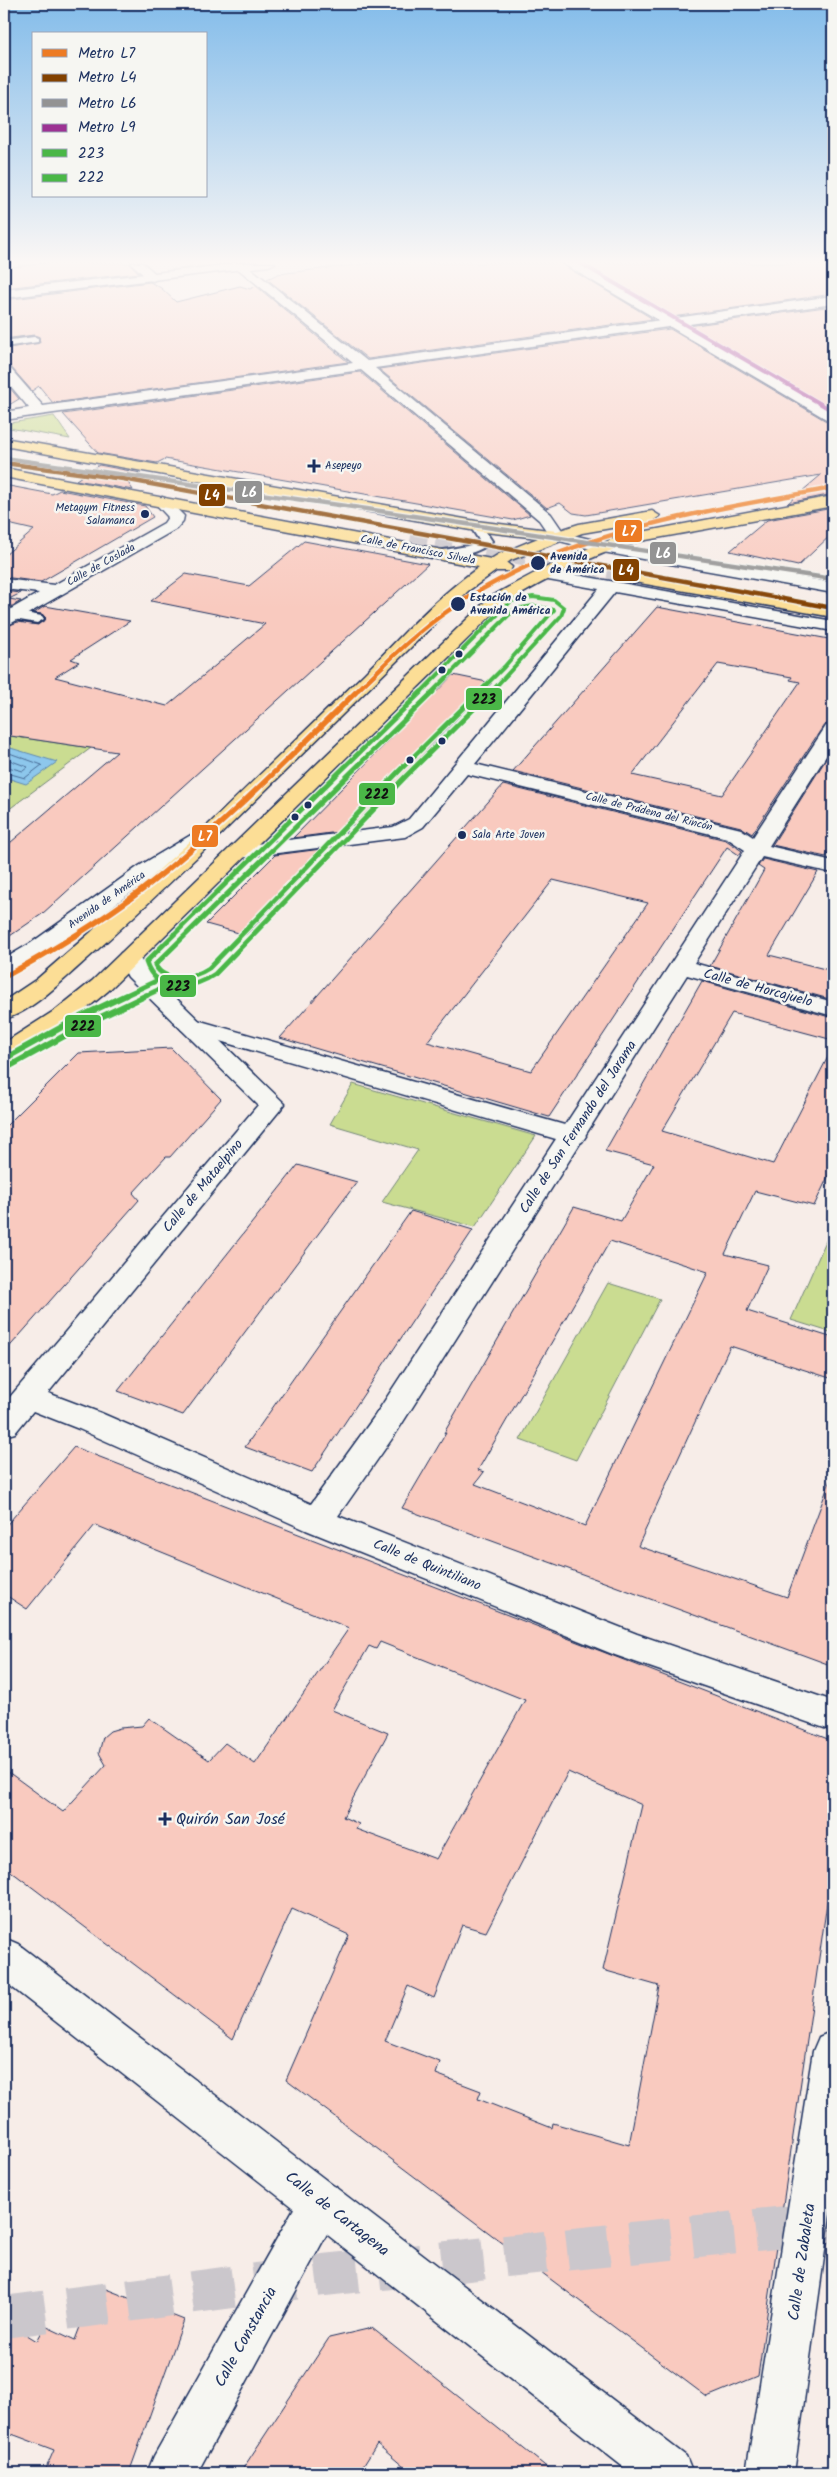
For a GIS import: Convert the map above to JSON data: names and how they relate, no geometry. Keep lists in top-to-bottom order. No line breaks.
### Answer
{"streets":{"main road":["Calle de Francisco Silvela","Avenida de América"],"street":["Calle de Coslada","Calle de Prádena del Rincón","Calle de Horcajuelo","Calle de San Fernando del Jarama","Calle de Mataelpino","Calle de Quintiliano","Calle de Cartagena","Calle de Zabaleta","Calle Constancia"]},"crossings":[["Calle de Francisco Silvela","Calle de Coslada"],["Calle de Francisco Silvela","Avenida de América"],["Calle de Prádena del Rincón","Calle de San Fernando del Jarama"],["Calle de Horcajuelo","Calle de San Fernando del Jarama"],["Calle de San Fernando del Jarama","Calle de Quintiliano"],["Calle de Mataelpino","Calle de Quintiliano"],["Calle de Cartagena","Calle Constancia"]],"places":{"health":["Asepeyo","Quirón San José"],"other":["Metagym Fitness Salamanca","Avenida de América","Estación de Avenida América","Sala Arte Joven"]},"lines":["metro line L9","metro line L6","metro line L4","metro line L7","transit line 223","transit line 222"],"legend":["Metro L7","Metro L4","Metro L6","Metro L9","223","222"]}
